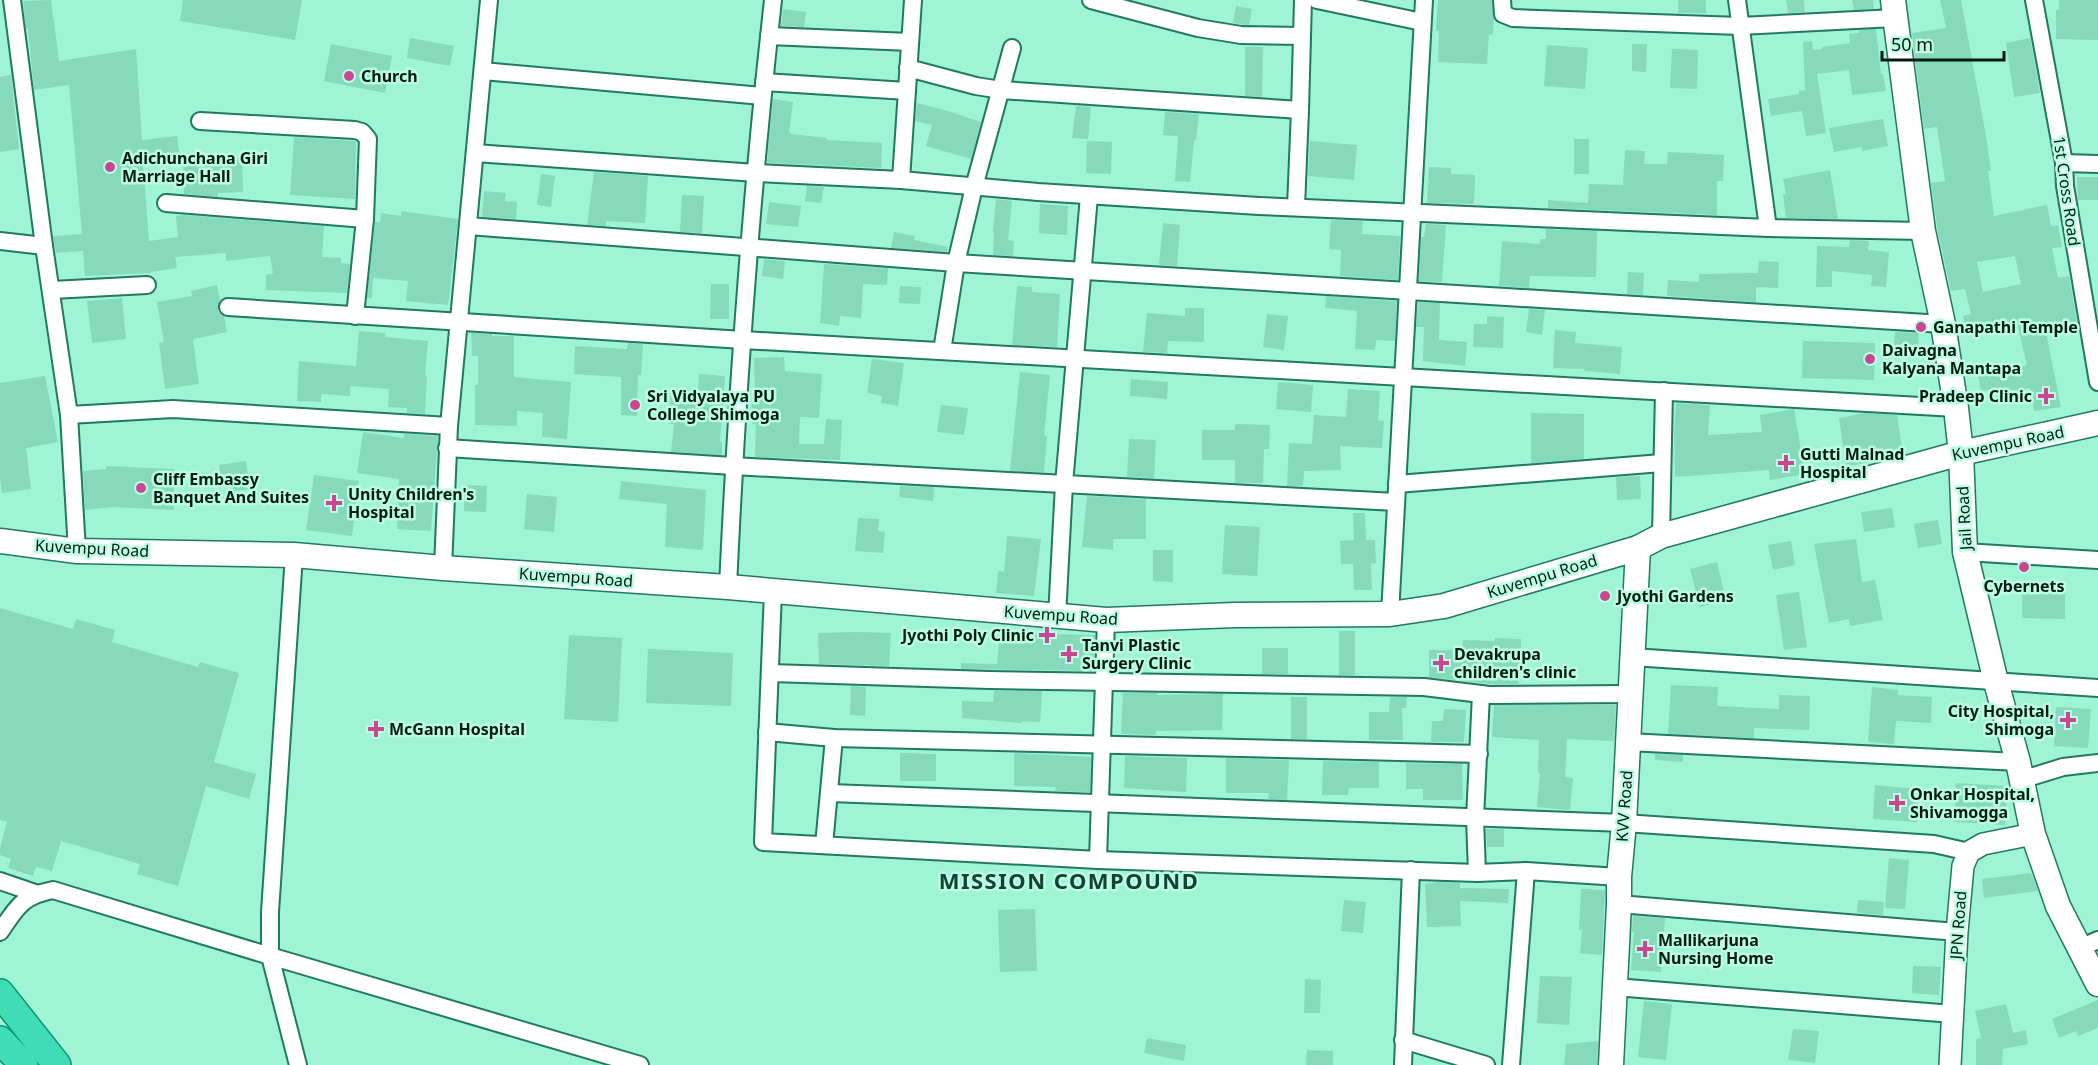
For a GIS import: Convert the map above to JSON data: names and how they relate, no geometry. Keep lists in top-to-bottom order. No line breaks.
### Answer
{"streets":{"main road":["Kuvempu Road","Jail Road","KVV Road"],"street":["1st Cross Road","JPN Road"]},"crossings":[["Kuvempu Road","Jail Road"],["Kuvempu Road","KVV Road"]],"districts":["MISSION COMPOUND"],"places":{"other":["Church","Adichunchana Giri Marriage Hall","Ganapathi Temple","Daivagna Kalyana Mantapa","Sri Vidyalaya PU College Shimoga","Cliff Embassy Banquet And Suites","Cybernets","Jyothi Gardens"],"health":["Pradeep Clinic","Gutti Malnad Hospital","Unity Children's Hospital","Jyothi Poly Clinic","Tanvi Plastic Surgery Clinic","Devakrupa children's clinic","City Hospital, Shimoga","McGann Hospital","Onkar Hospital, Shivamogga","Mallikarjuna Nursing Home"]},"scale_bar":"50 m"}
